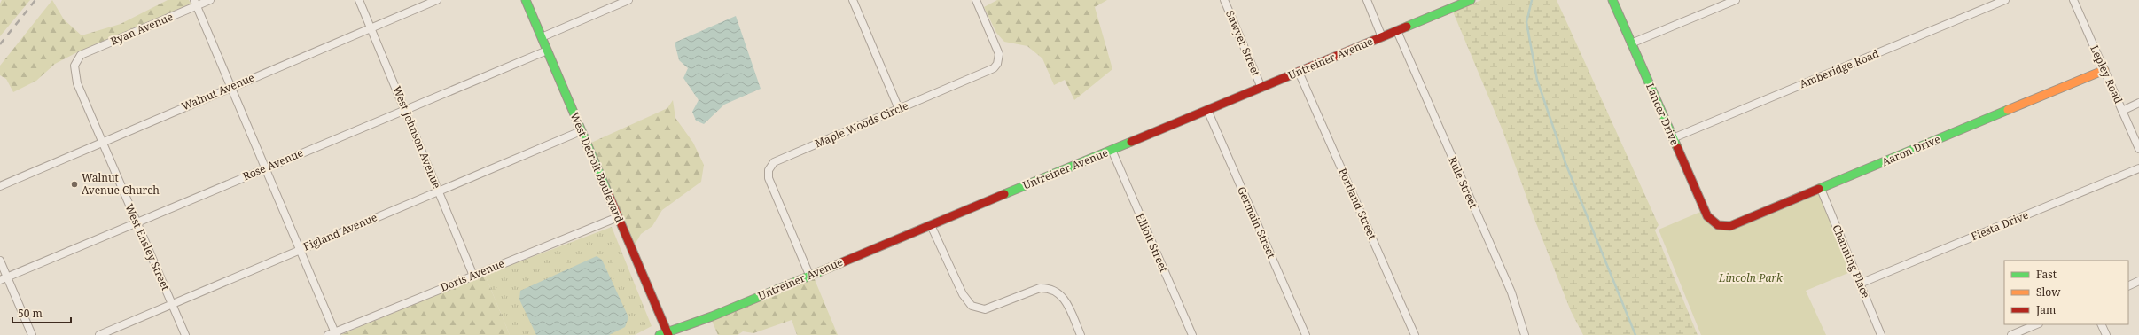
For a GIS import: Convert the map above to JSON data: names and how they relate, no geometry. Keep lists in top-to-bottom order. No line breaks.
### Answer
{"streets":{"street":["Ryan Avenue","Sawyer Street","Untreiner Avenue","Amberidge Road","Lepley Road","Walnut Avenue","Lancer Drive","Maple Woods Circle","West Johnson Avenue","Aaron Drive","Rose Avenue","West Detroit Boulevard","Rule Street","Portland Street","Germain Street","Fiesta Drive","Figland Avenue","Elliott Street","West Ensley Street","Channing Place","Doris Avenue"]},"crossings":[["Ryan Avenue","West Ensley Street"],["Sawyer Street","Untreiner Avenue"],["Untreiner Avenue","Maple Woods Circle"],["Untreiner Avenue","West Detroit Boulevard"],["Untreiner Avenue","Rule Street"],["Untreiner Avenue","Portland Street"],["Untreiner Avenue","Germain Street"],["Untreiner Avenue","Elliott Street"],["Amberidge Road","Lancer Drive"],["Lepley Road","Aaron Drive"],["Walnut Avenue","West Johnson Avenue"],["Walnut Avenue","West Ensley Street"],["Lancer Drive","Aaron Drive"],["West Johnson Avenue","Rose Avenue"],["West Johnson Avenue","Figland Avenue"],["West Johnson Avenue","Doris Avenue"],["Aaron Drive","Channing Place"],["Rose Avenue","West Detroit Boulevard"],["Rose Avenue","West Ensley Street"],["West Detroit Boulevard","Figland Avenue"],["West Detroit Boulevard","Doris Avenue"],["Fiesta Drive","Channing Place"],["Figland Avenue","West Ensley Street"]],"parks":["Lincoln Park"],"places":["Walnut Avenue Church"],"legend":["Fast","Slow","Jam"],"scale_bar":"50 m"}
